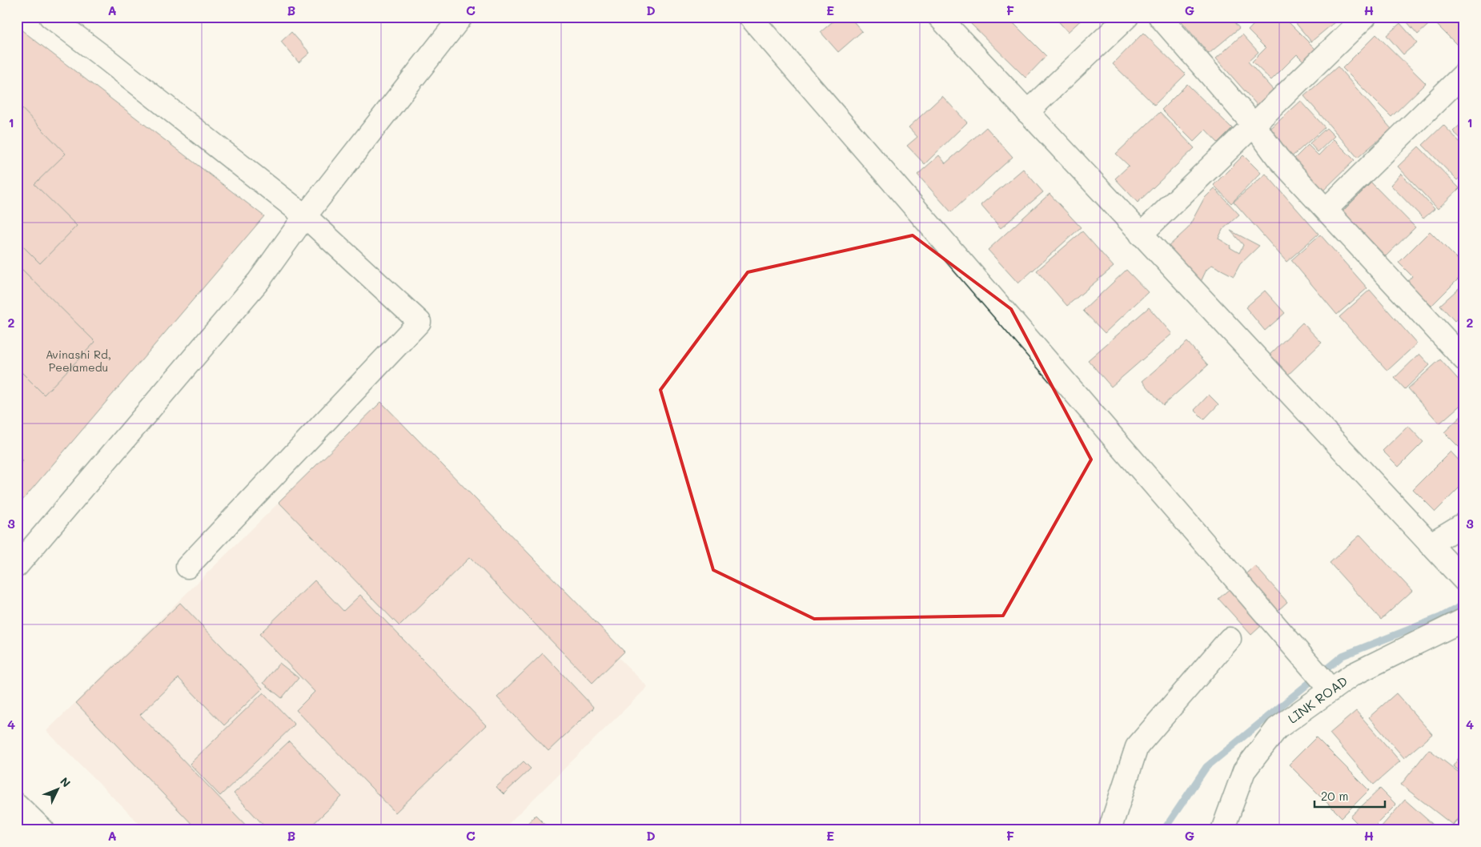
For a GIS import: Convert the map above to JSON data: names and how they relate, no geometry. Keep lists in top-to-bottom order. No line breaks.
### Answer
{"streets":{"street":["LINK ROAD"]},"house_numbers":["Avinashi Rd, Peelamedu"],"scale_bar":"20 m","north":"top right","grid":{"columns":["A","B","C","D","E","F","G","H"],"rows":["1","2","3","4"]}}
